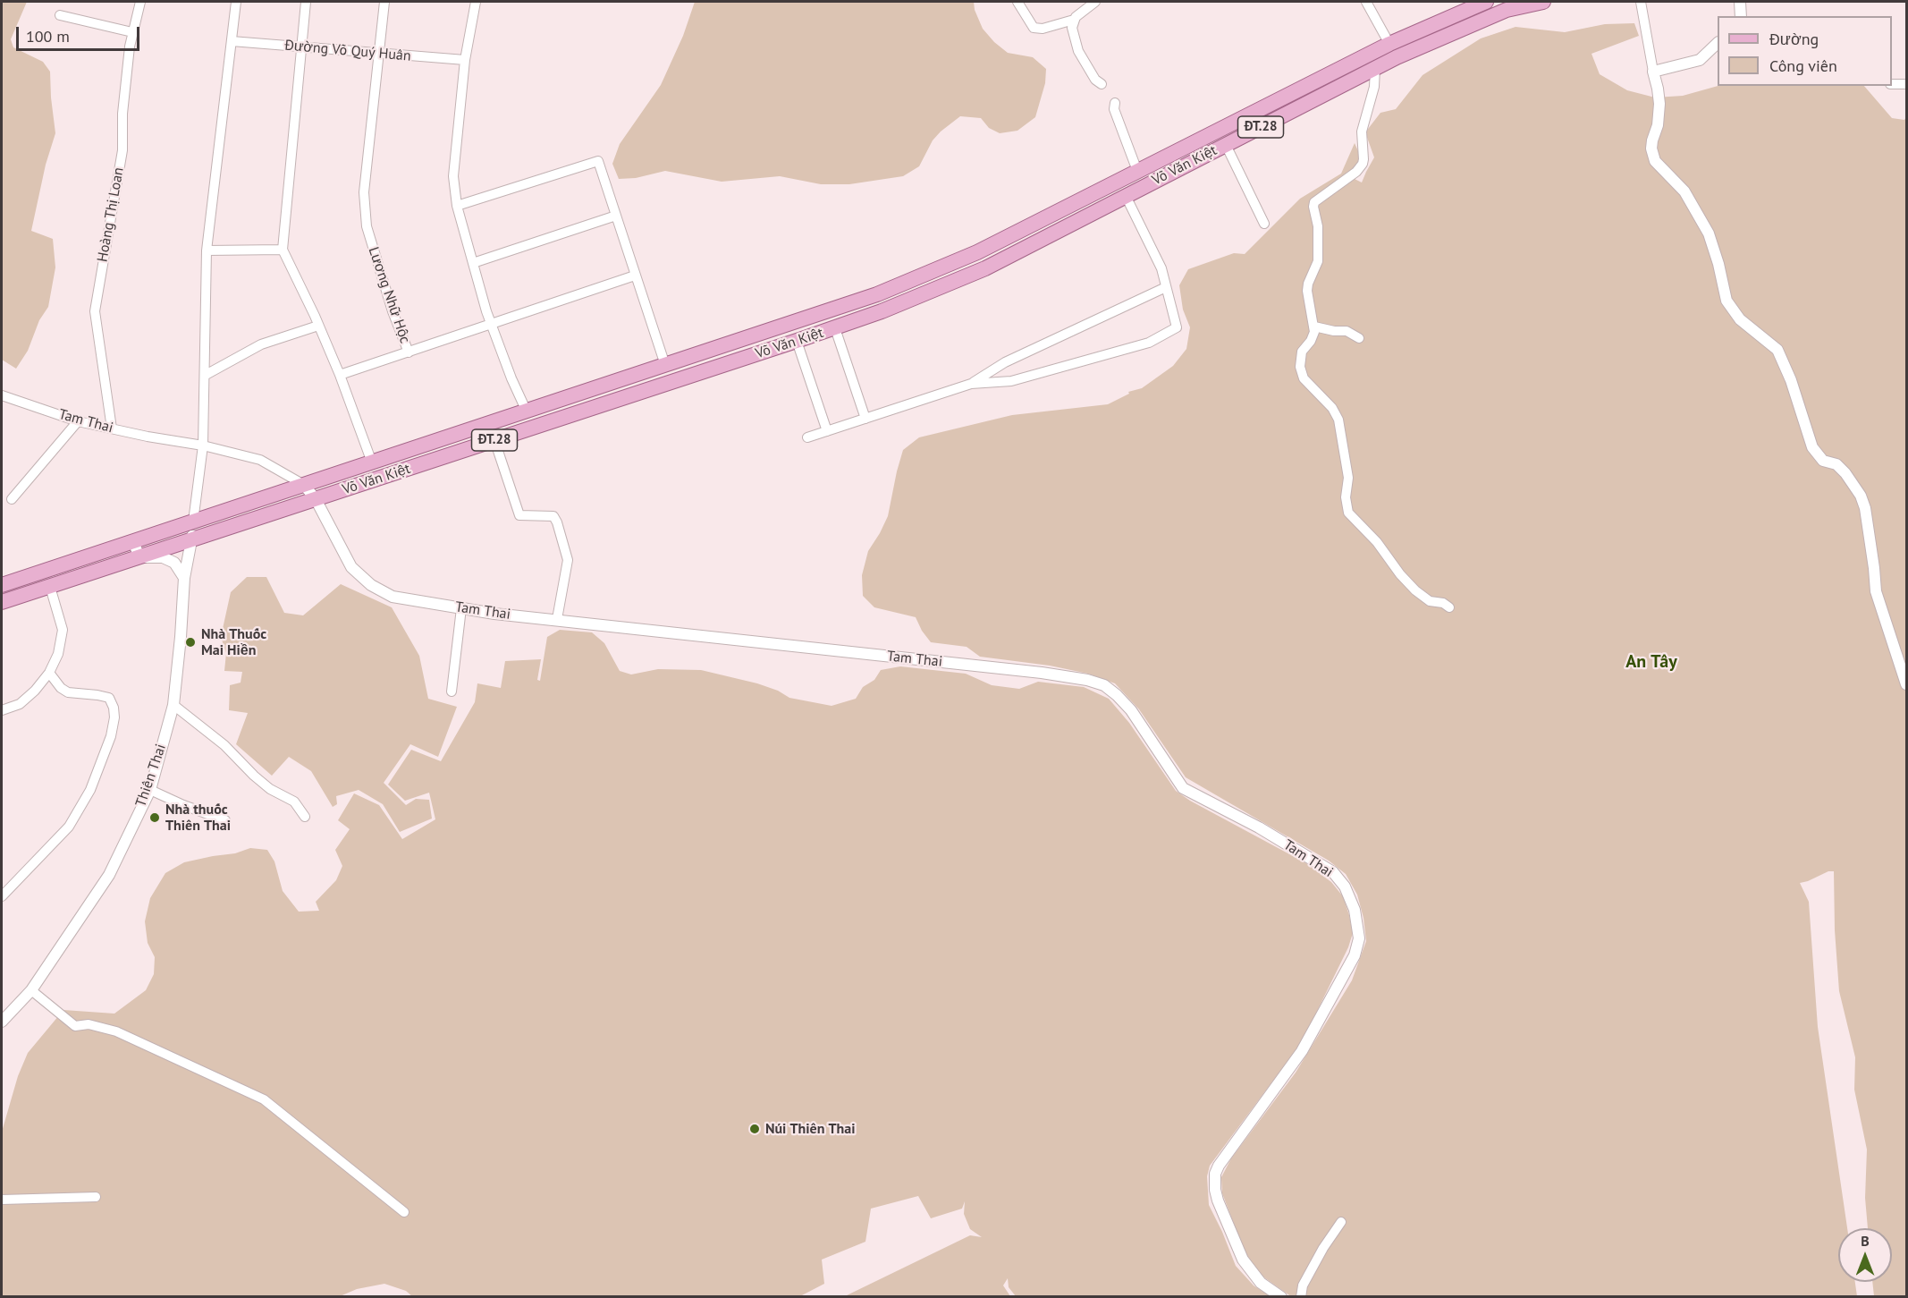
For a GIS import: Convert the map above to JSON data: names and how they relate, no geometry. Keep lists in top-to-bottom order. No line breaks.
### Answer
{"streets":{"main road":["ĐT.28","Võ Văn Kiệt"],"street":["Đường Võ Quý Huân","Hoàng Thị Loan","Lương Nhữ Hộc","Tam Thai","Thiên Thai"]},"crossings":[["Đường Võ Quý Huân","Lương Nhữ Hộc"],["Võ Văn Kiệt","Tam Thai"],["Võ Văn Kiệt","Thiên Thai"],["Hoàng Thị Loan","Tam Thai"]],"districts":["An Tây"],"places":["Nhà Thuốc Mai Hiền","Nhà thuốc Thiên Thai","Núi Thiên Thai"],"legend":["Đường","Công viên"],"scale_bar":"100 m","north":"top"}
